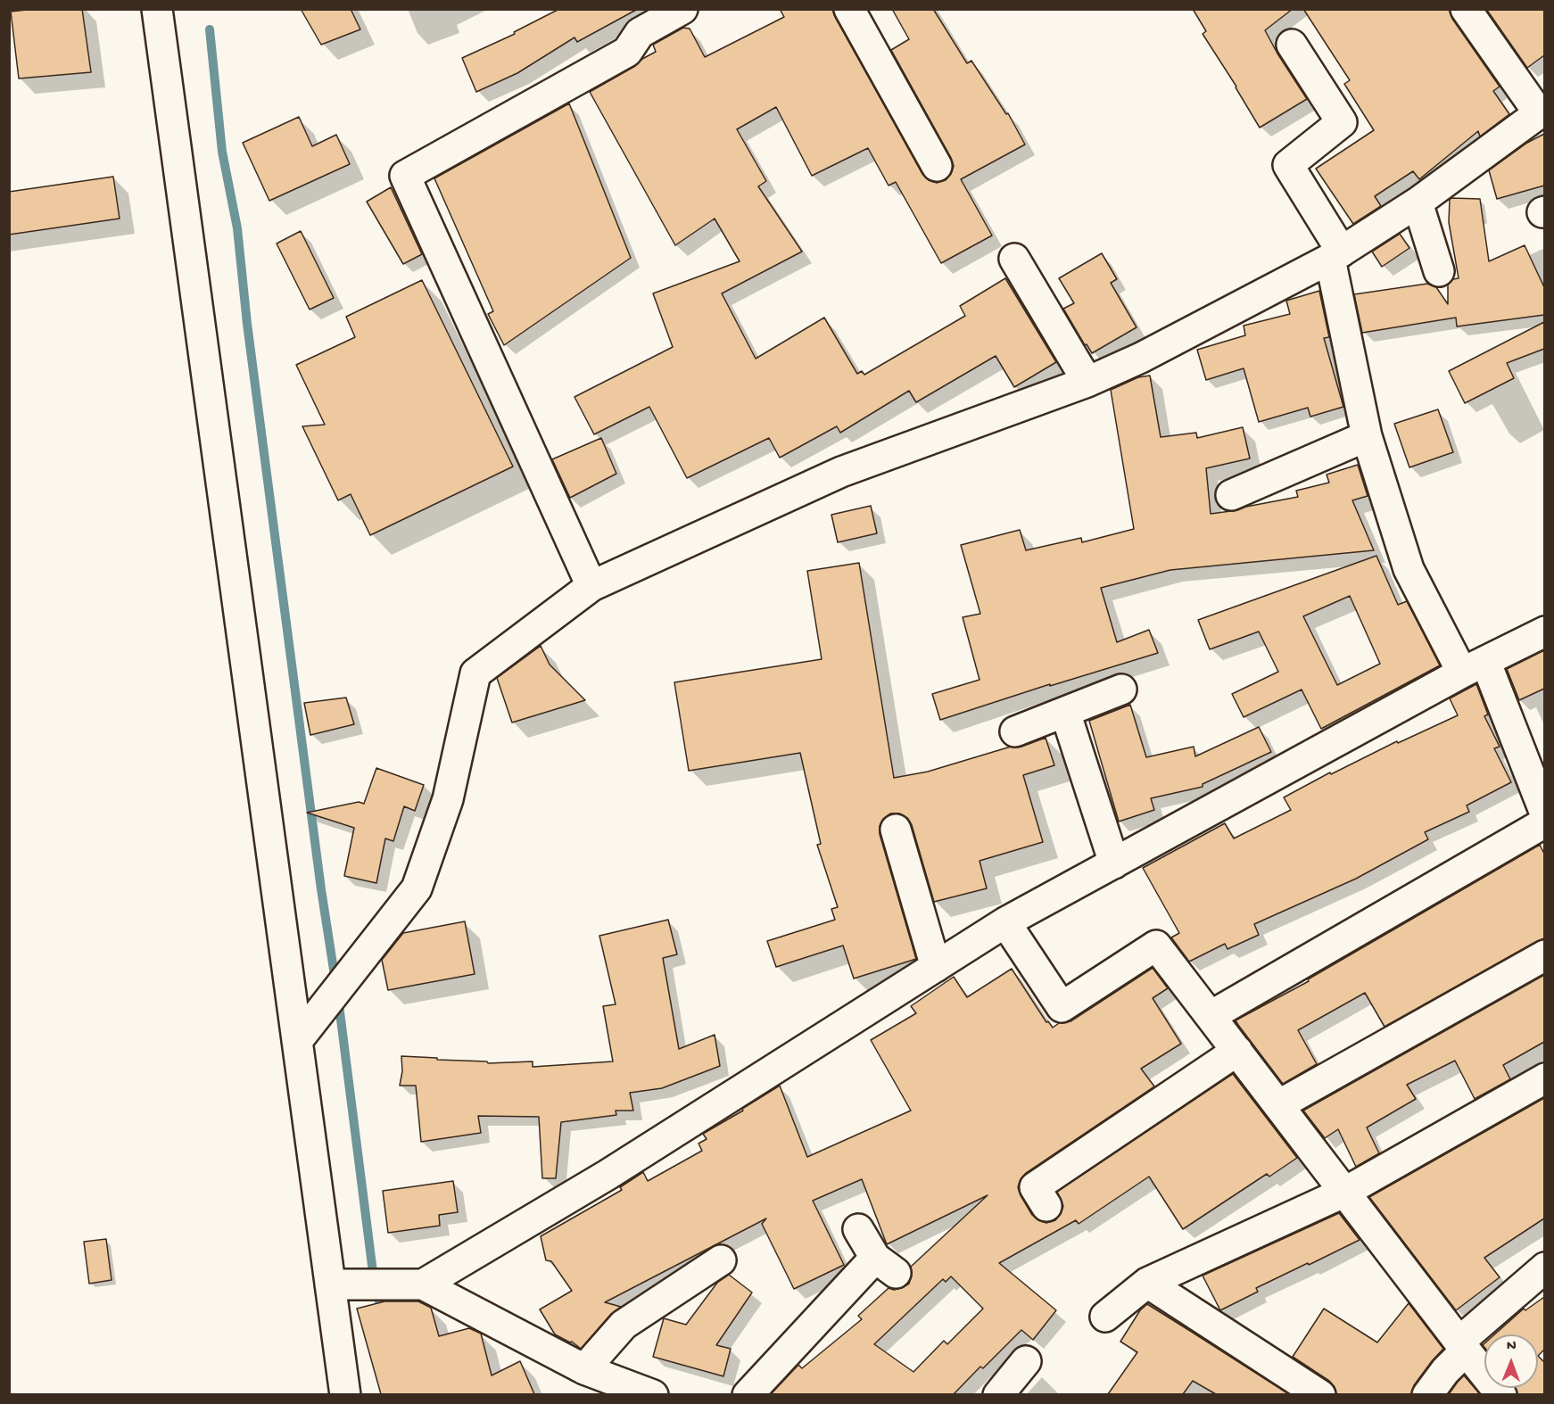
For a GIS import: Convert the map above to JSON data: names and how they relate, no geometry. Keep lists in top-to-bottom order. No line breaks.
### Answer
{"north":"top"}
